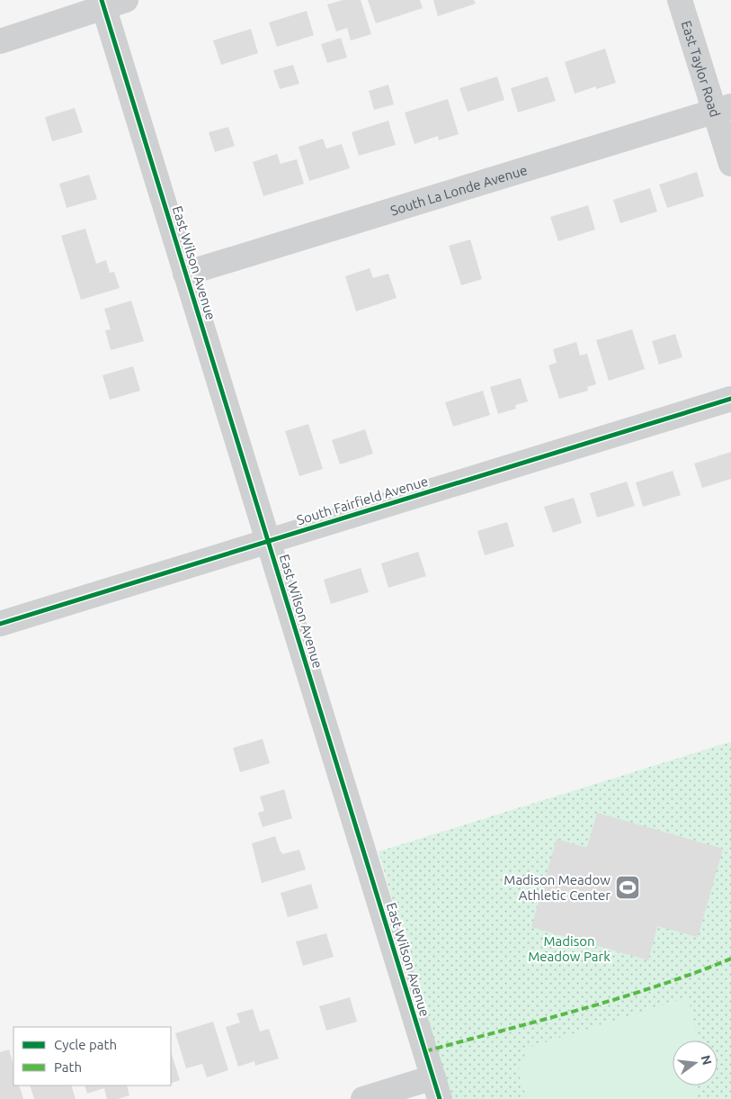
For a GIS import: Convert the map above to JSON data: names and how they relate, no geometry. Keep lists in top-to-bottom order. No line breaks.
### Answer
{"streets":{"street":["East Taylor Road","South La Londe Avenue","East Wilson Avenue","South Fairfield Avenue"]},"crossings":[["East Taylor Road","South La Londe Avenue"],["South La Londe Avenue","East Wilson Avenue"],["East Wilson Avenue","South Fairfield Avenue"]],"parks":["Madison Meadow Park"],"places":{"sports":["Madison Meadow Athletic Center"]},"legend":["Cycle path","Path"],"north":"right"}
